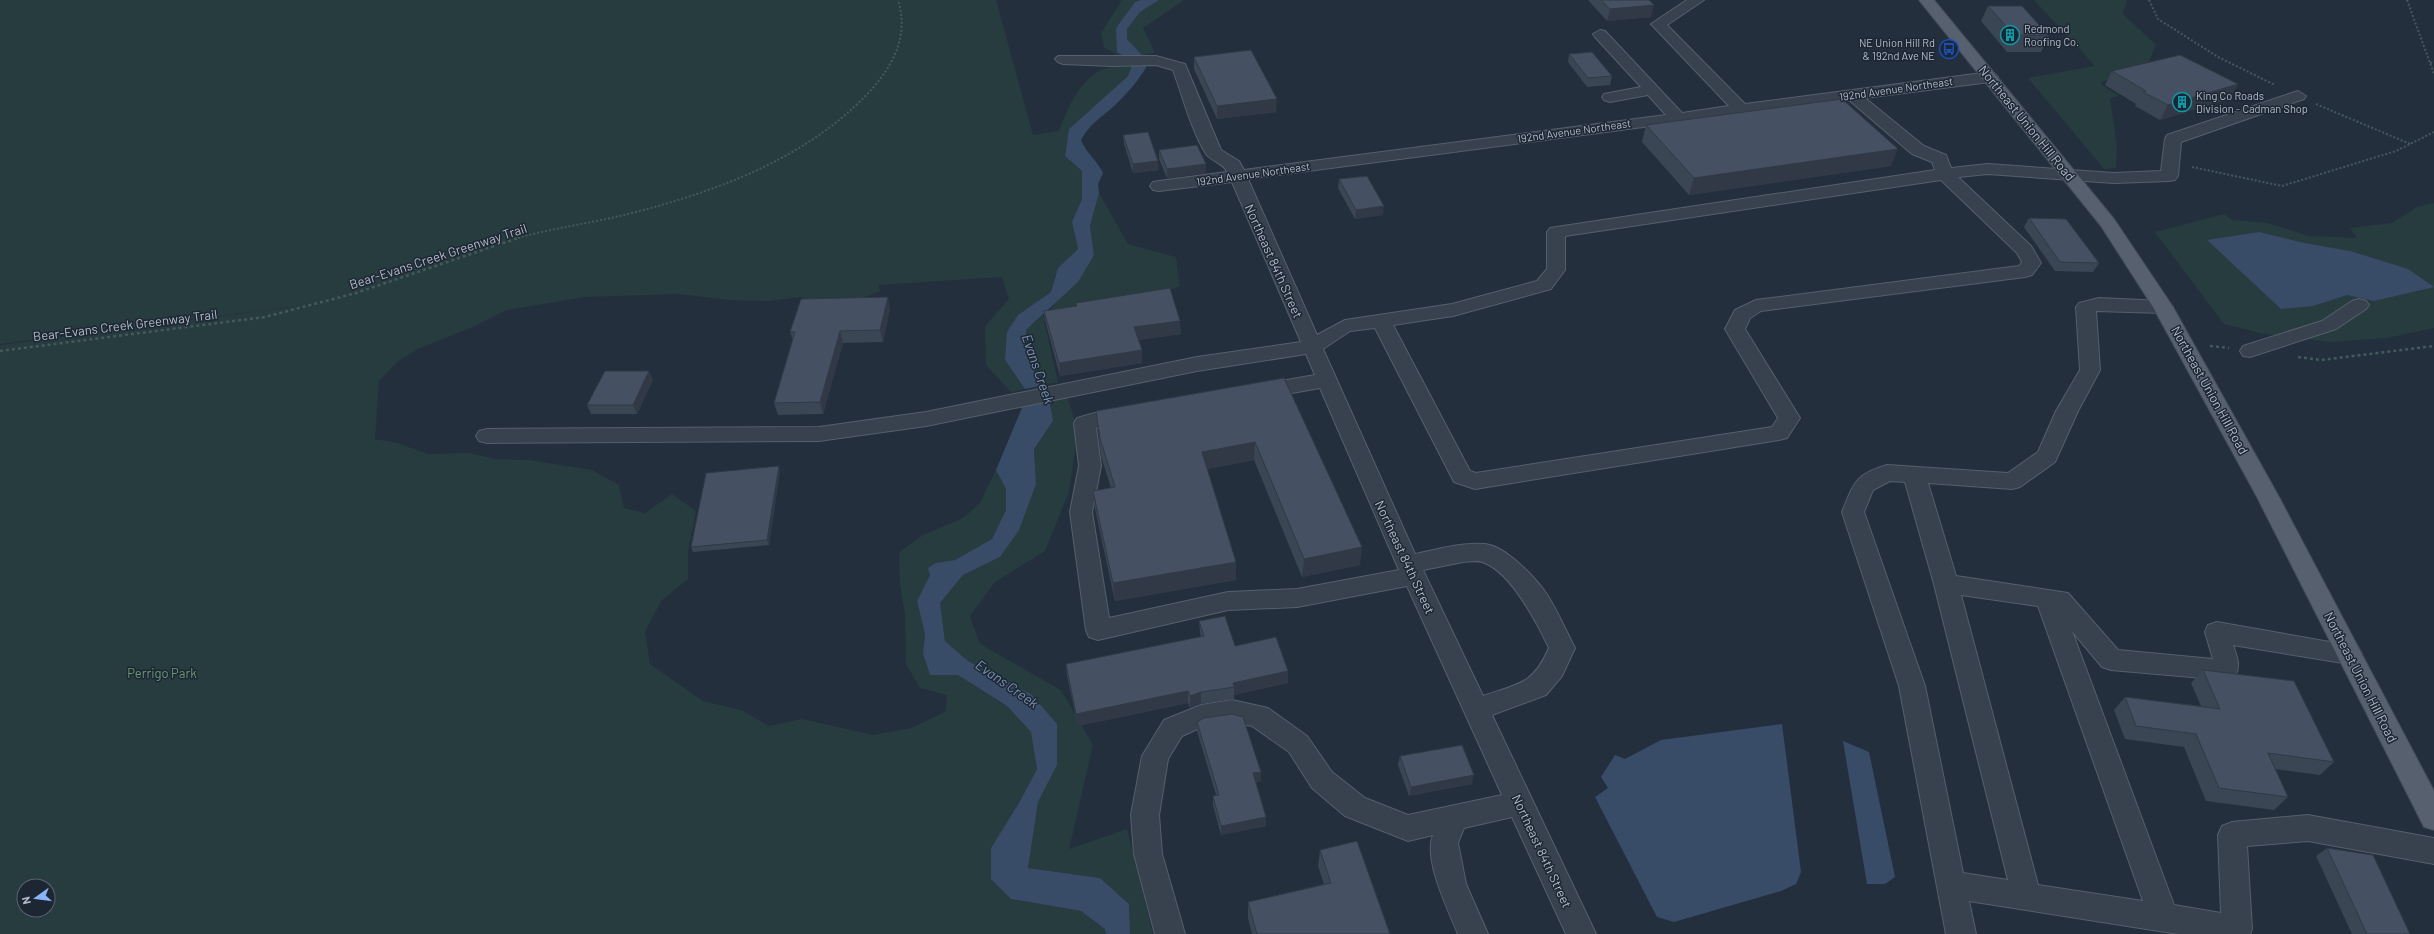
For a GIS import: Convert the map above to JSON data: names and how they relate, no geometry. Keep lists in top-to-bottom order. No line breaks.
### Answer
{"streets":{"main road":["Northeast Union Hill Road"],"street":["192nd Avenue Northeast","Northeast 84th Street"],"path":["Bear-Evans Creek Greenway Trail"]},"crossings":[["192nd Avenue Northeast","Northeast Union Hill Road"],["192nd Avenue Northeast","Northeast 84th Street"]],"water":["Evans Creek"],"parks":["Perrigo Park"],"places":{"building":["Redmond Roofing Co.","King Co Roads Division - Cadman Shop"],"bus stop":["NE Union Hill Rd & 192nd Ave NE"]},"north":"left"}
